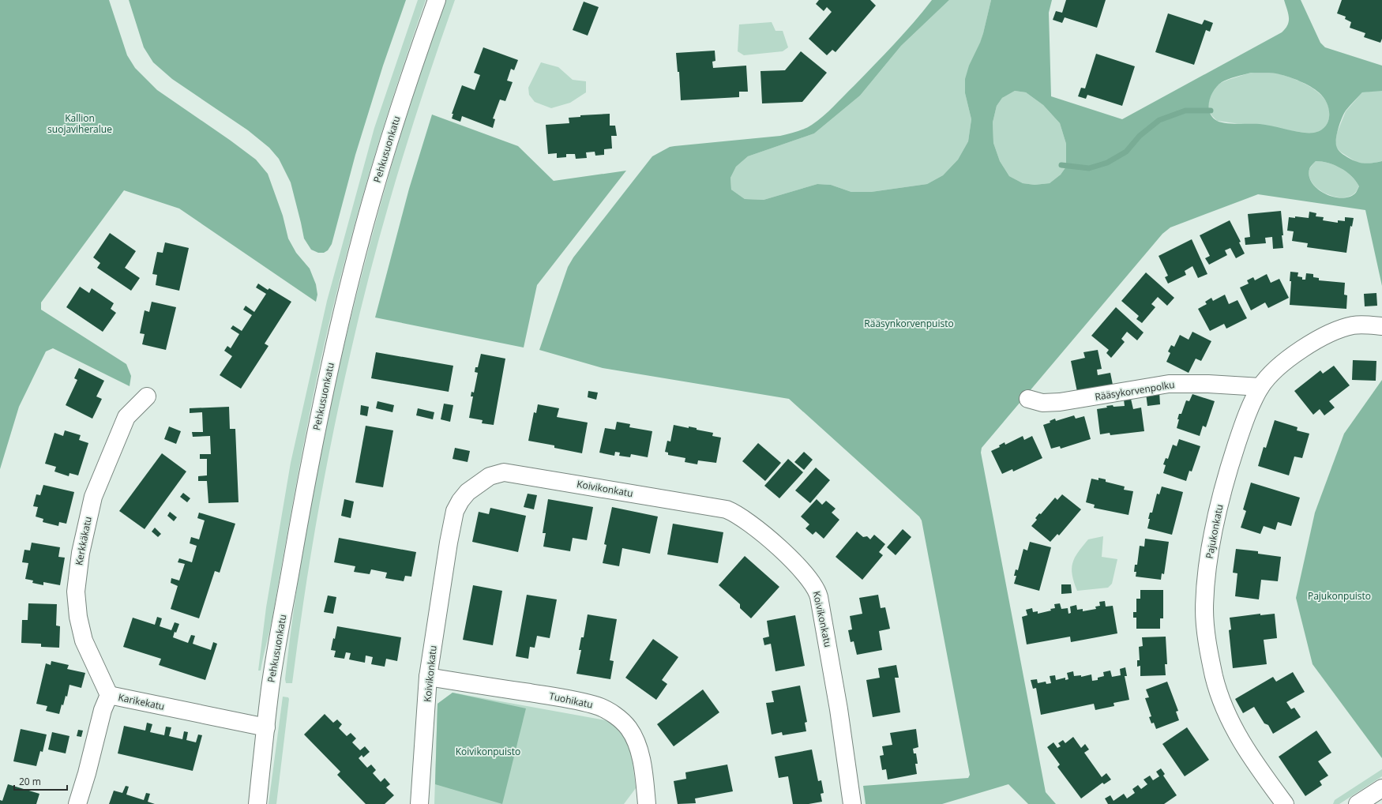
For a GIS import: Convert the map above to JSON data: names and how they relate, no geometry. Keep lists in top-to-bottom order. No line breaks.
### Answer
{"streets":{"street":["Pehkusuonkatu","Rääsykorvenpolku","Koivikonkatu","Pajukonkatu","Kerkkäkatu","Tuohikatu","Karikekatu"]},"crossings":[["Pehkusuonkatu","Karikekatu"],["Rääsykorvenpolku","Pajukonkatu"],["Koivikonkatu","Tuohikatu"],["Kerkkäkatu","Karikekatu"]],"parks":["Kallion suojaviheralue","Rääsynkorvenpuisto","Pajukonpuisto","Koivikonpuisto"],"scale_bar":"20 m"}
